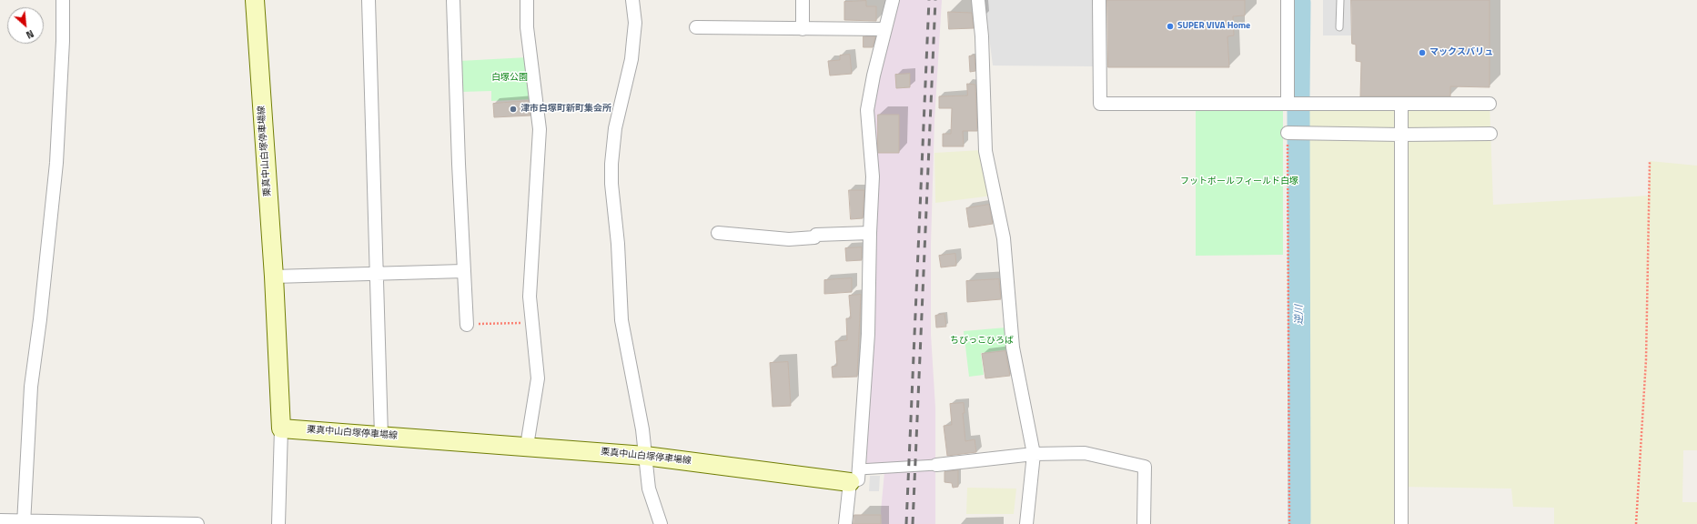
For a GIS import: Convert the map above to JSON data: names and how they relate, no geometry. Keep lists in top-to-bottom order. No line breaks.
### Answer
{"streets":{"main road":["栗真中山白塚停車場線"]},"water":["逆川"],"parks":["白塚公園","フットボールフィールド白塚","ちびっこひろば"],"places":["SUPER VIVA Home","マックスバリュ","津市白塚町新町集会所"],"north":"bottom right"}
